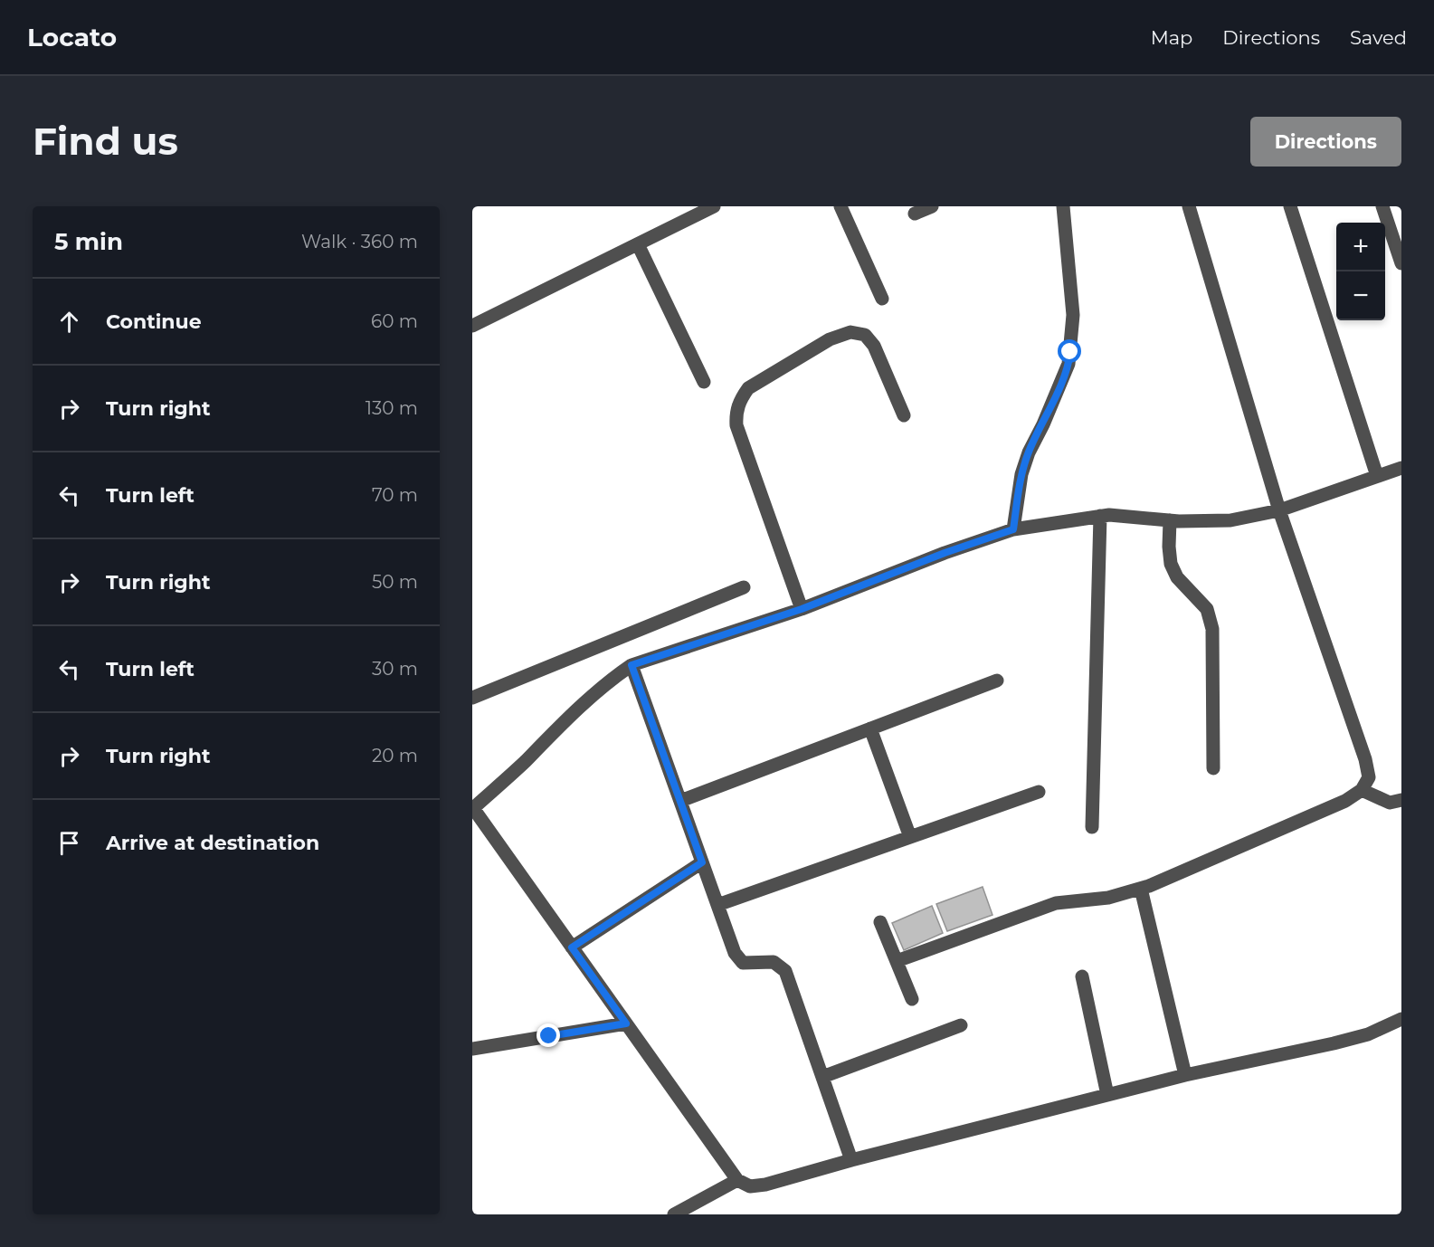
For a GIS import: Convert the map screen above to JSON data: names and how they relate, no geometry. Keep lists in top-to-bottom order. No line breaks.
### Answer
{"page":{"header":"Locato","nav":["Map","Directions","Saved"],"buttons":"Directions","title":"Find us","heading":["5 min","Walk · 360 m"],"map_buttons":["+","−"],"list":[["Continue","60 m"],["Turn right","130 m"],["Turn left","70 m"],["Turn right","50 m"],["Turn left","30 m"],["Turn right","20 m"],"Arrive at destination"]}}
